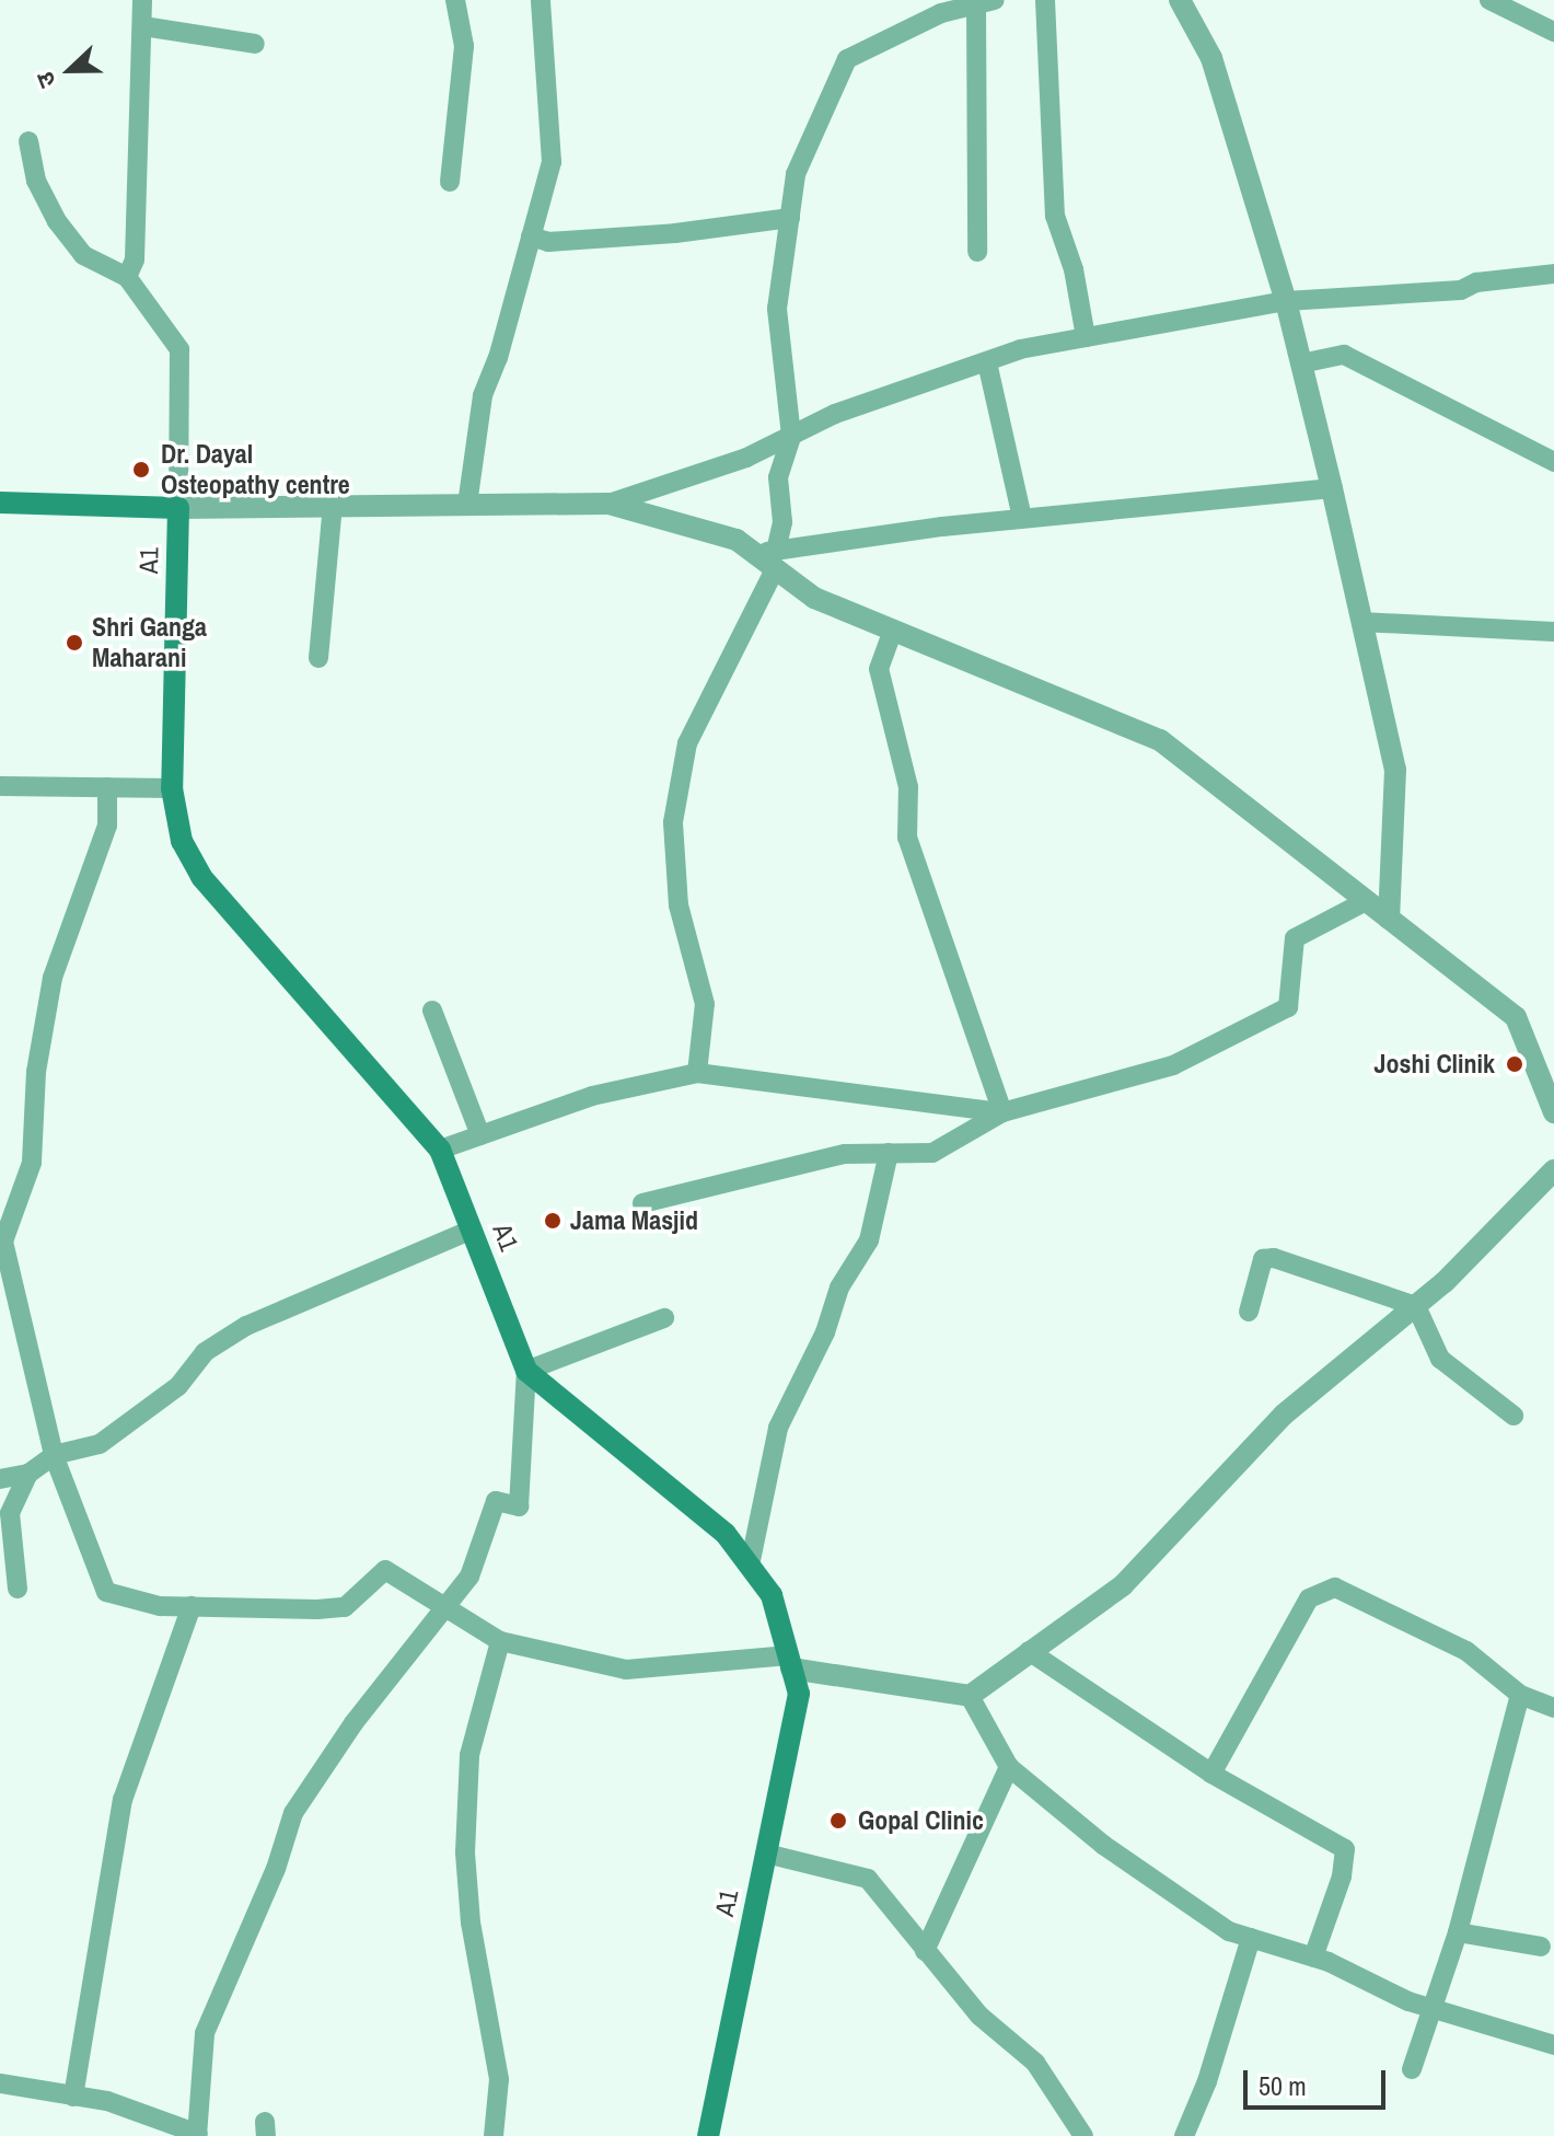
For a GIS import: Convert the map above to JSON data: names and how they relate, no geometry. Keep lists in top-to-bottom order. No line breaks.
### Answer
{"streets":{"main road":["A1"]},"places":["Dr. Dayal Osteopathy centre","Shri Ganga Maharani","Joshi Clinik","Jama Masjid","Gopal Clinic"],"scale_bar":"50 m","north":"left"}
